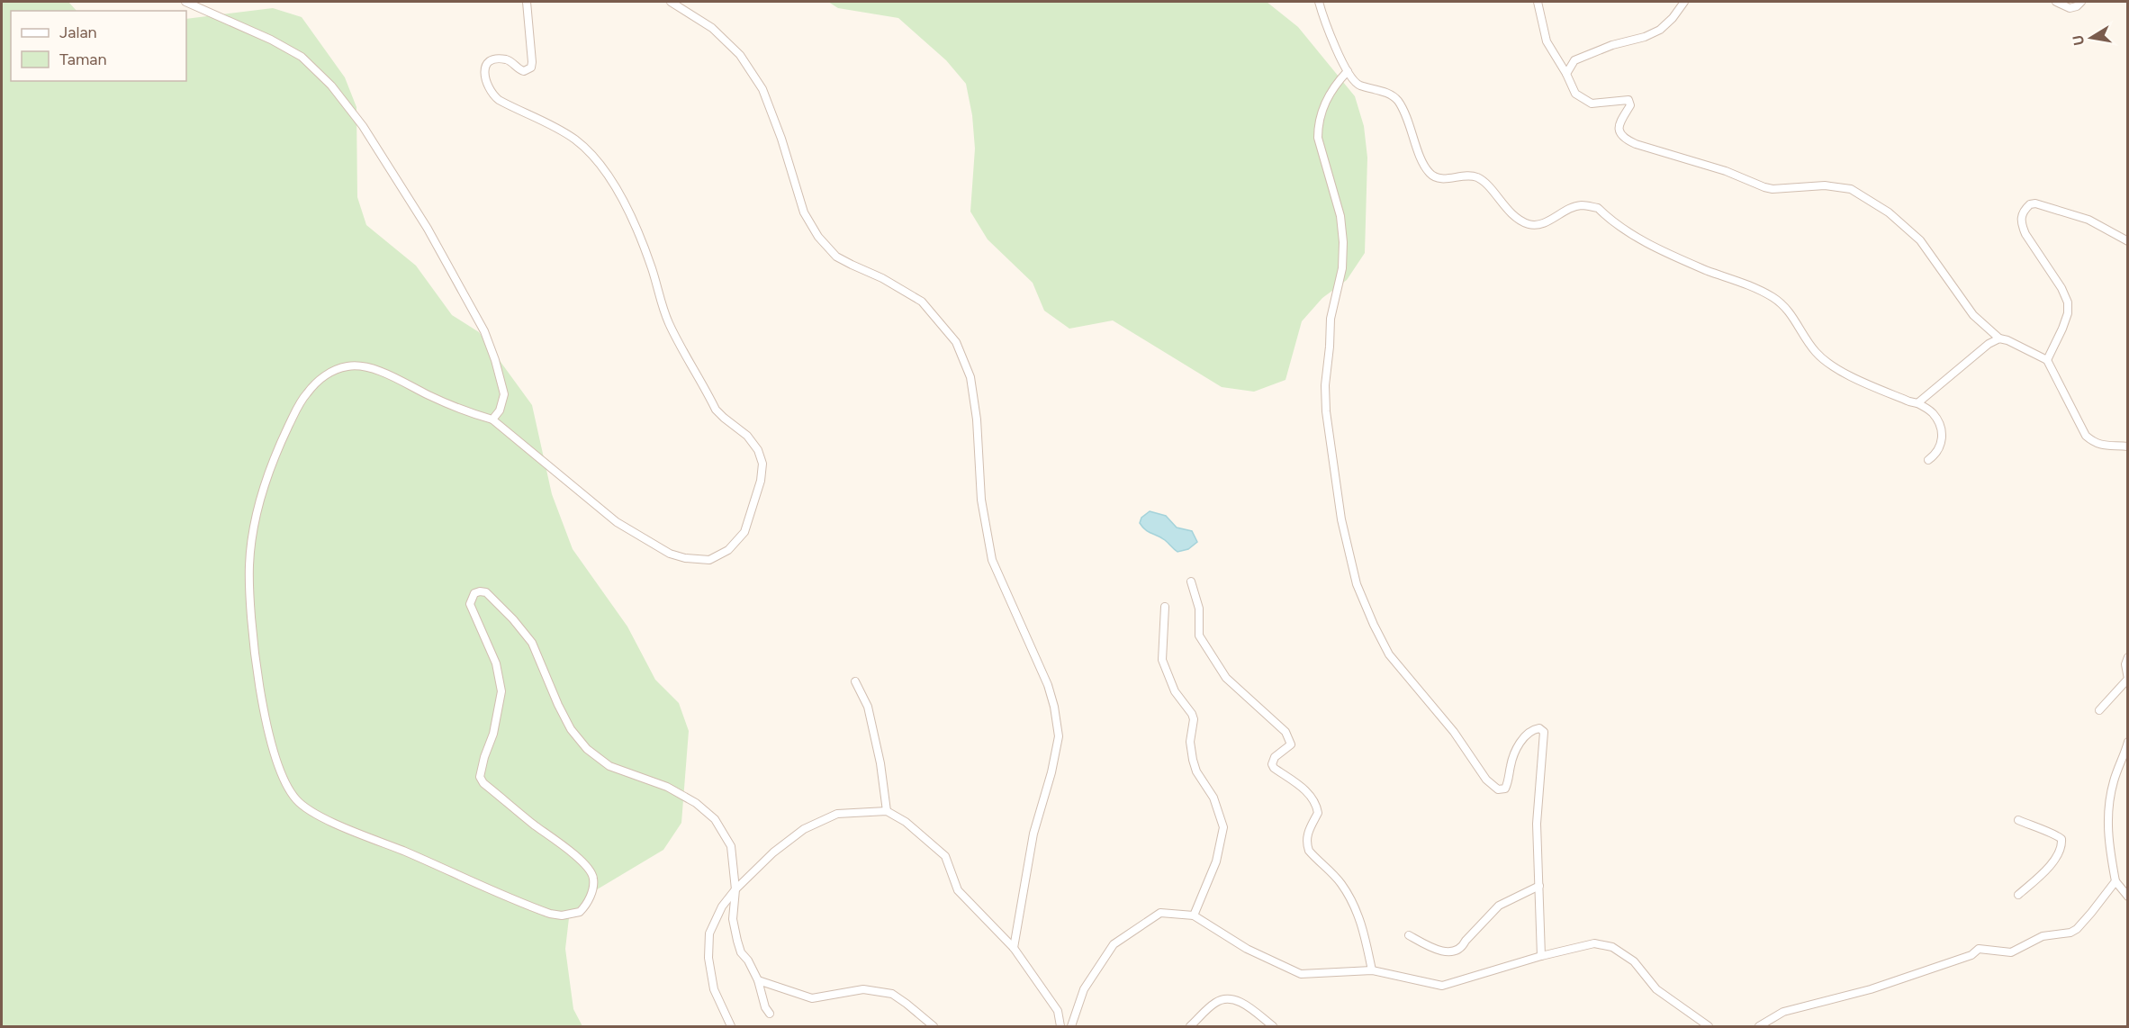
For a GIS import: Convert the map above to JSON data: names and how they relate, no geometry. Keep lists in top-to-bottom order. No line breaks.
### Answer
{"legend":["Jalan","Taman"],"north":"left"}
